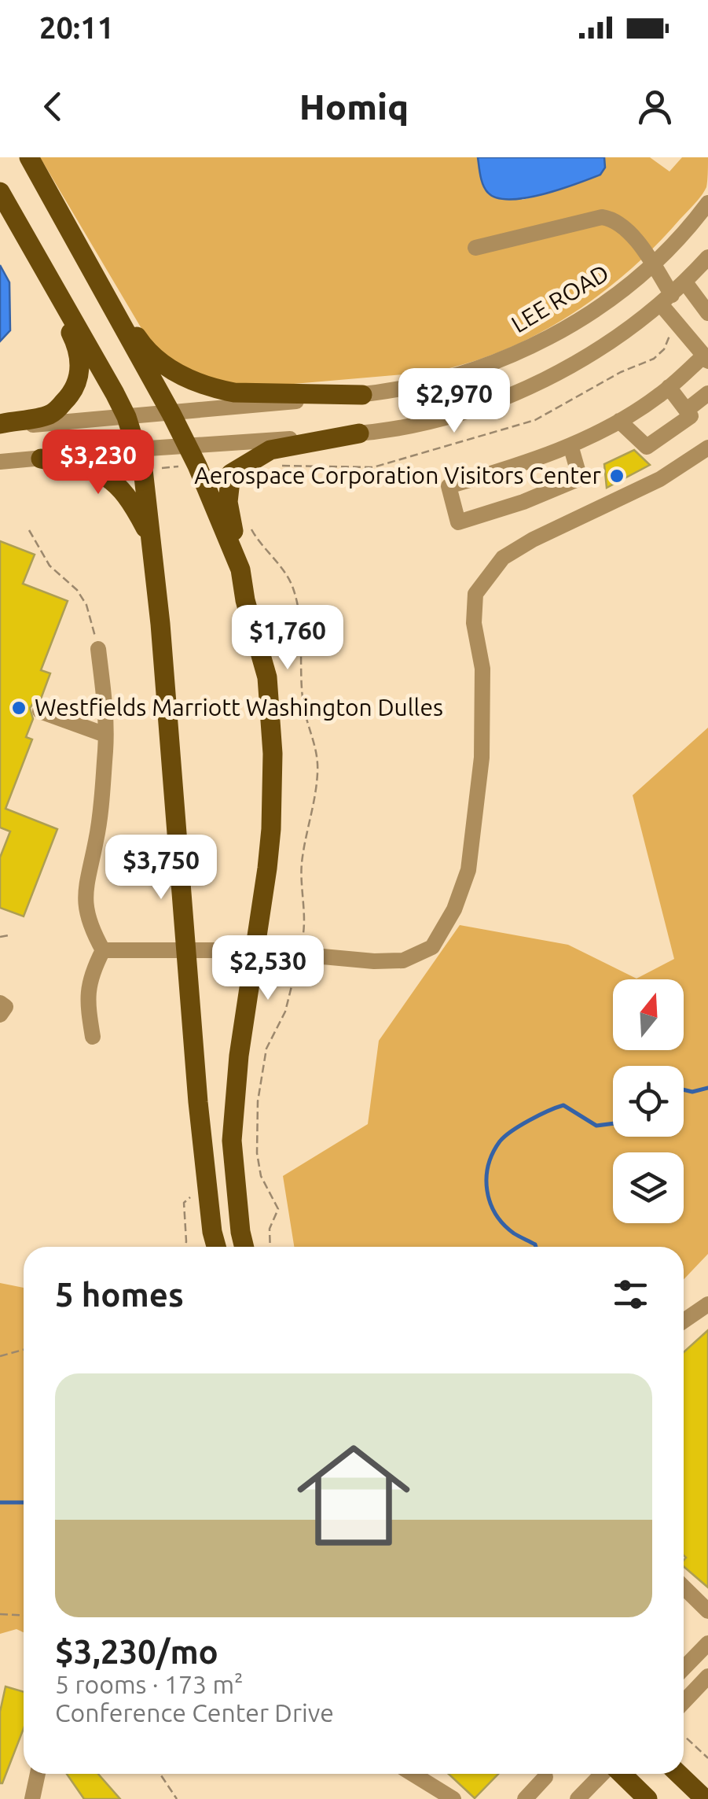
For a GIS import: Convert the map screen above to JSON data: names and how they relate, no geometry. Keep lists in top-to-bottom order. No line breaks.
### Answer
{"streets":{"street":["LEE ROAD"]},"places":["Aerospace Corporation Visitors Center","Westfields Marriott Washington Dulles"],"north":"top","page":{"status":"20:11","header":"Homiq","price":["$2,970","$3,230","$1,760","$3,750","$2,530"],"heading":"5 homes","list":[{"name":"$3,230/mo","note":"5 rooms · 173 m² · Conference Center Drive"}]}}
